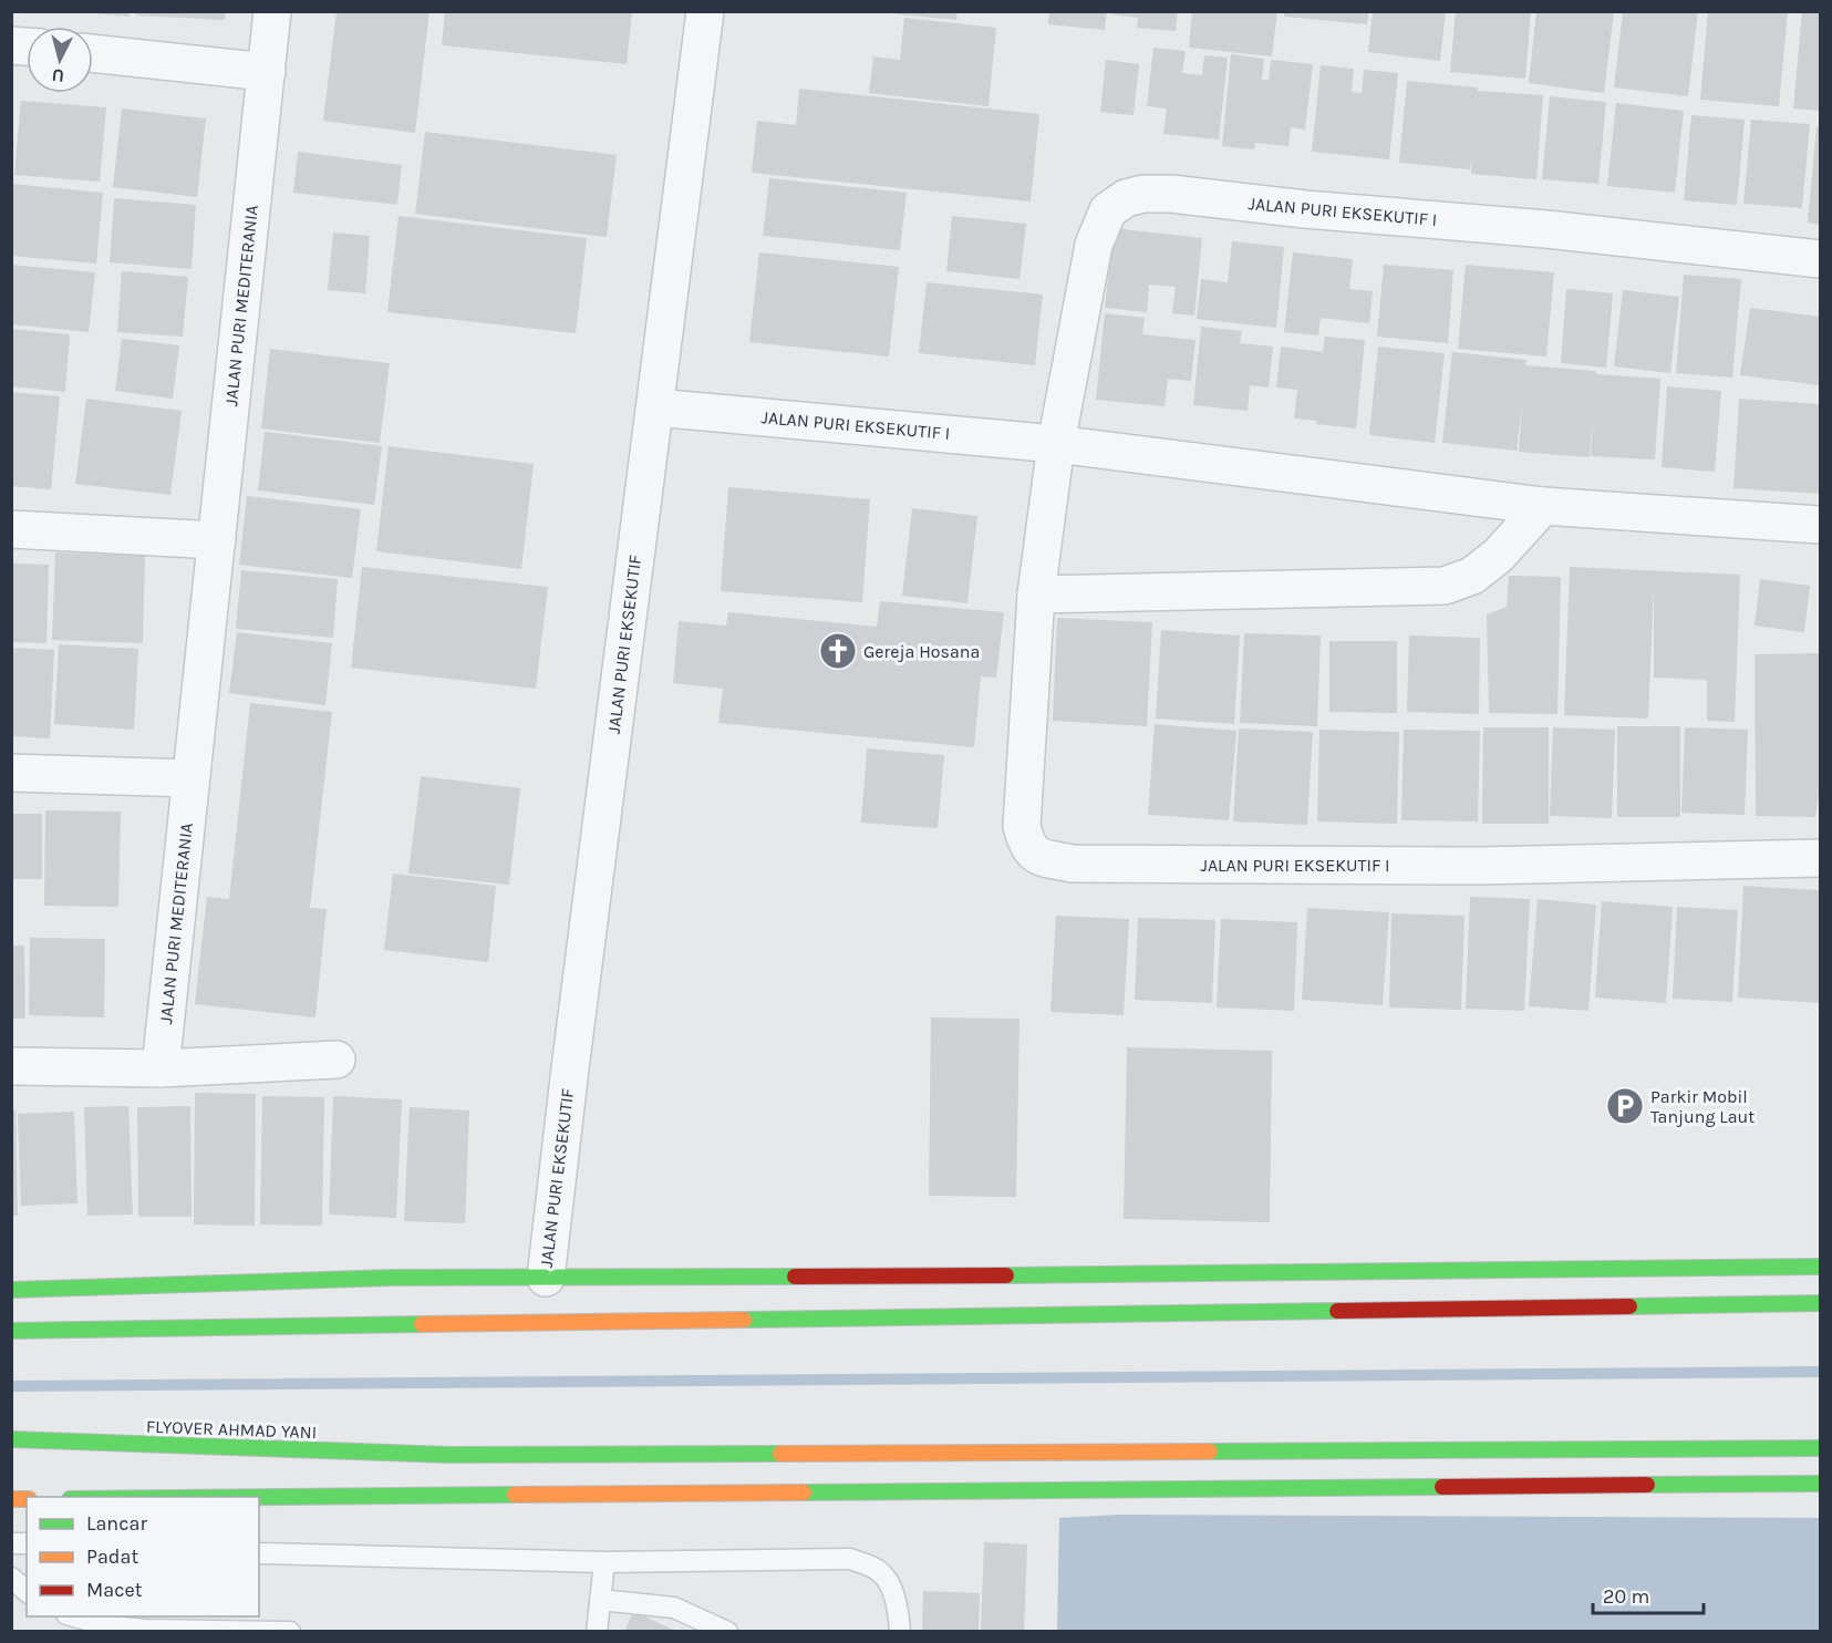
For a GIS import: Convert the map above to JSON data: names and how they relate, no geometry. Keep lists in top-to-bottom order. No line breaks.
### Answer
{"streets":{"highway":["FLYOVER AHMAD YANI"],"street":["JALAN PURI EKSEKUTIF I","JALAN PURI MEDITERANIA","JALAN PURI EKSEKUTIF"]},"crossings":[["JALAN PURI EKSEKUTIF I","JALAN PURI EKSEKUTIF"]],"places":{"church":["Gereja Hosana"],"parking":["Parkir Mobil Tanjung Laut"]},"legend":["Lancar","Padat","Macet"],"scale_bar":"20 m","north":"bottom"}
